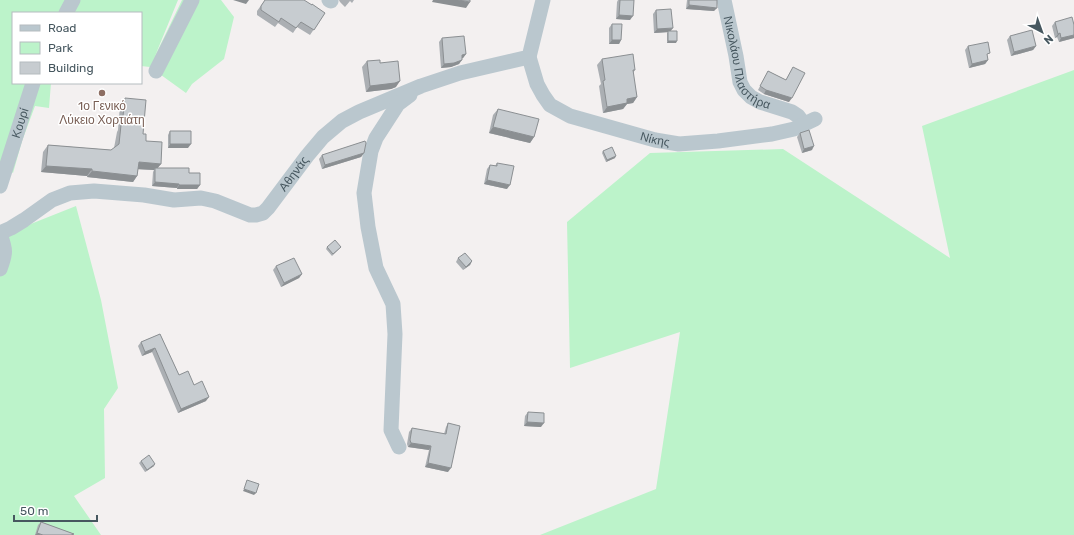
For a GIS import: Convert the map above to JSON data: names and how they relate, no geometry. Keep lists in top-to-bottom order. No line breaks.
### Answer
{"streets":{"street":["Νικολάου Πλαστήρα","Κουρί","Νίκης","Αθηνάς"]},"crossings":[["Νικολάου Πλαστήρα","Νίκης"],["Νίκης","Αθηνάς"]],"places":["1ο Γενικό Λύκειο Χορτιάτη"],"legend":["Road","Park","Building"],"scale_bar":"50 m","north":"bottom right"}
